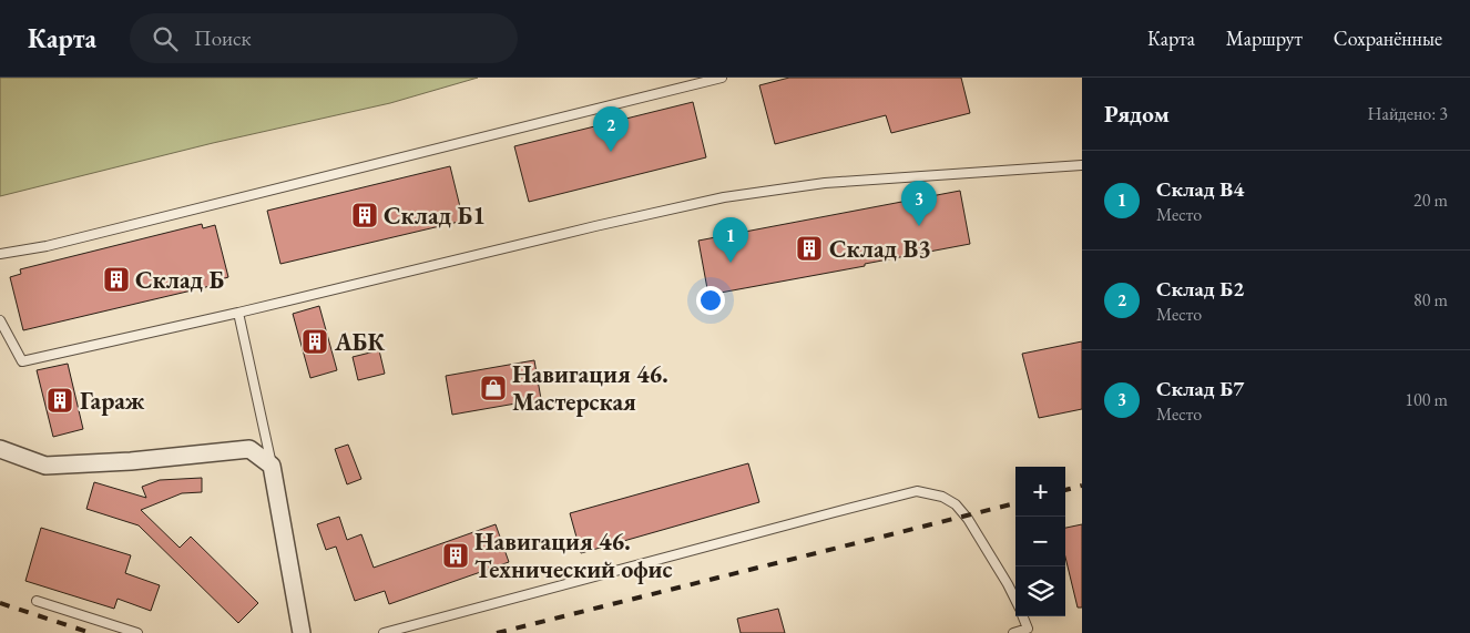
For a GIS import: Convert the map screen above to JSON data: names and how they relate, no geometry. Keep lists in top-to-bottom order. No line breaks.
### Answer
{"places":{"building":["Склад Б1","Склад В3","Склад Б","АБК","Гараж","Навигация 46. Технический офис"],"shop":["Навигация 46. Мастерская"]},"page":{"header":"Карта","search":"Поиск","nav":["Карта","Маршрут","Сохранённые"],"heading":["Рядом","Найдено: 3"],"pins":["2","3","1"],"list":[{"mark":"1","name":"Склад В4","note":"Место","value":"20 m"},{"mark":"2","name":"Склад Б2","note":"Место","value":"80 m"},{"mark":"3","name":"Склад Б7","note":"Место","value":"100 m"}],"map_buttons":["+","−"]}}
